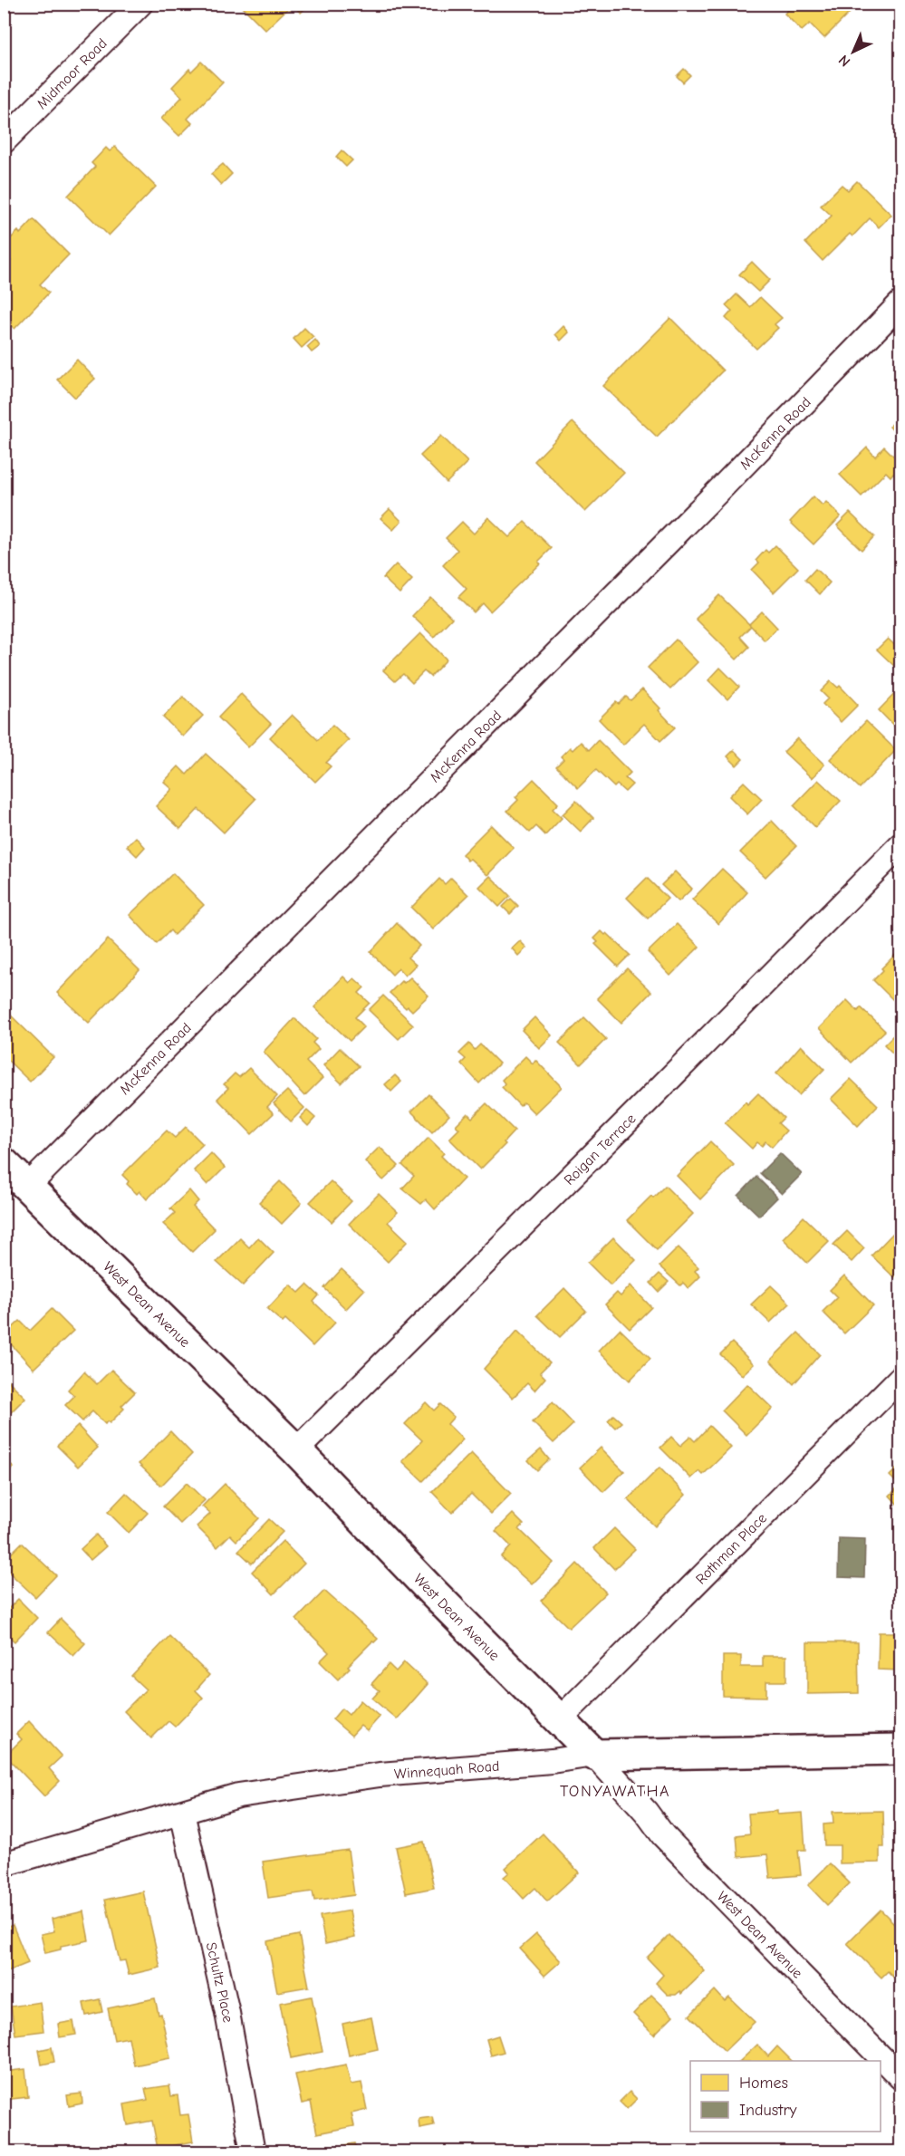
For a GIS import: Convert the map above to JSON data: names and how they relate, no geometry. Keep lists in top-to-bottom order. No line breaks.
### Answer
{"streets":{"street":["Midmoor Road","McKenna Road","Roigan Terrace","West Dean Avenue","Rothman Place","Winnequah Road","Schultz Place"]},"crossings":[["McKenna Road","West Dean Avenue"],["Roigan Terrace","West Dean Avenue"],["West Dean Avenue","Rothman Place"],["West Dean Avenue","Winnequah Road"],["Winnequah Road","Schultz Place"]],"districts":["TONYAWATHA"],"legend":["Homes","Industry"],"north":"bottom left"}
